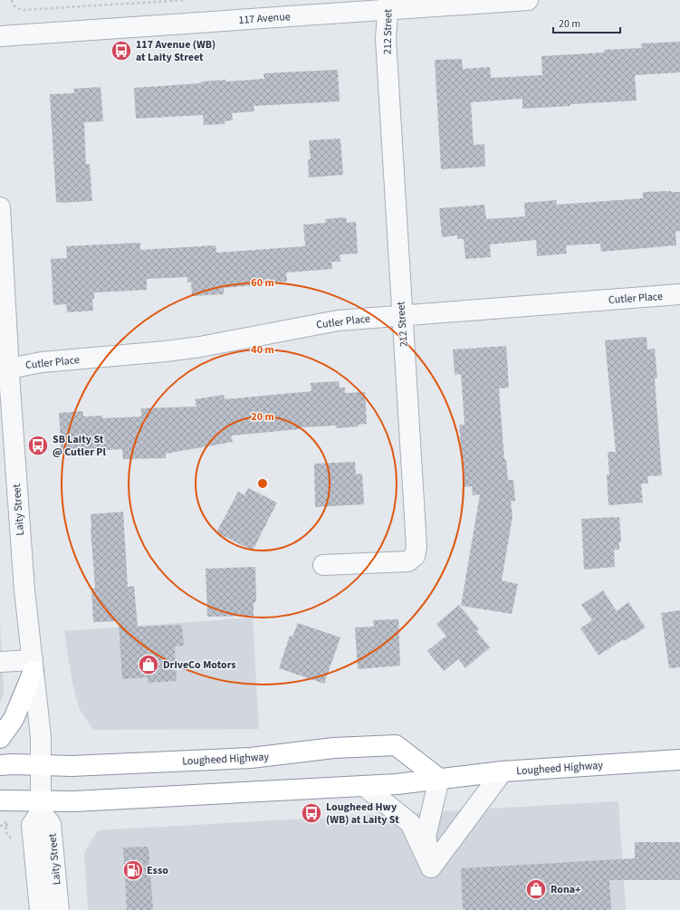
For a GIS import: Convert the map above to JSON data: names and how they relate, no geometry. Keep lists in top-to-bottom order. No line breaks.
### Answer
{"streets":{"highway":["Lougheed Highway"],"street":["117 Avenue","212 Street","Cutler Place","Laity Street"]},"crossings":[["117 Avenue","212 Street"],["212 Street","Cutler Place"],["Cutler Place","Laity Street"],["Laity Street","Lougheed Highway"]],"places":{"bus stop":["117 Avenue (WB) at Laity Street","SB Laity St @ Cutler Pl","Lougheed Hwy (WB) at Laity St"],"shop":["DriveCo Motors","Rona+"],"fuel station":["Esso"]},"scale_bar":"20 m","rings":["60 m","40 m","20 m"]}
